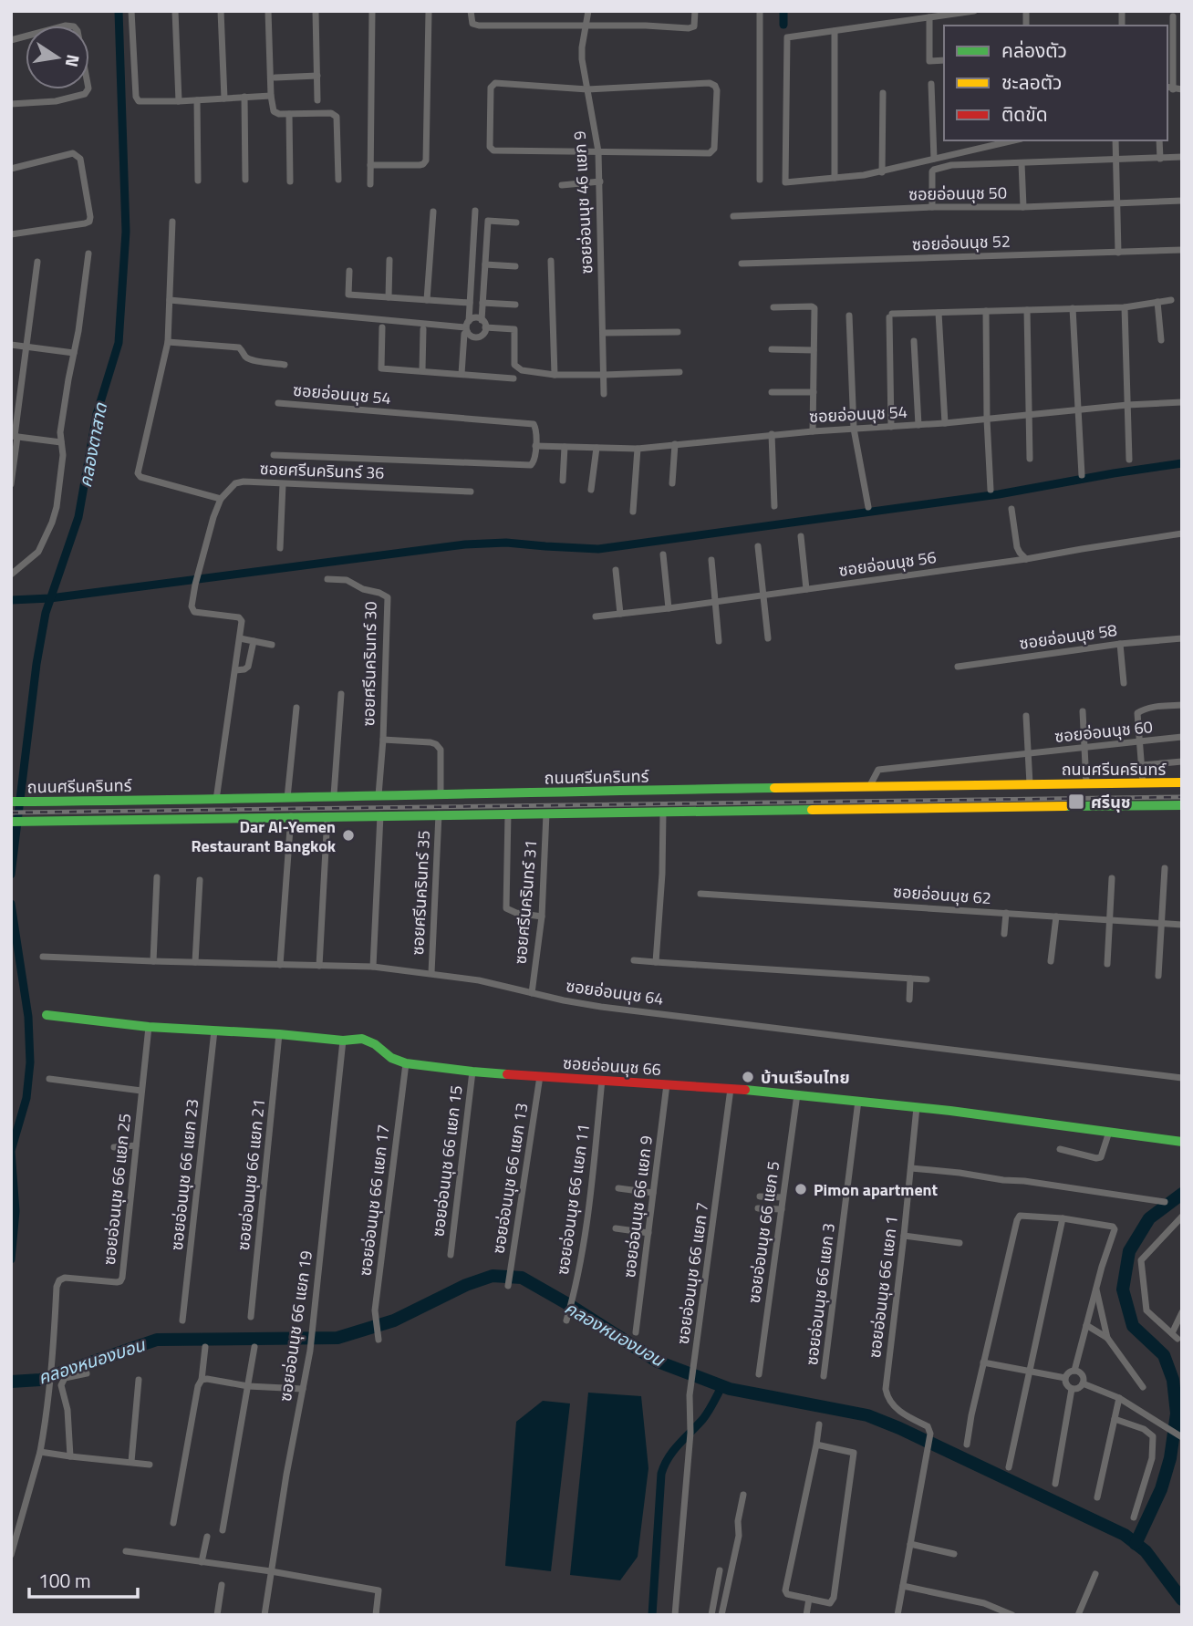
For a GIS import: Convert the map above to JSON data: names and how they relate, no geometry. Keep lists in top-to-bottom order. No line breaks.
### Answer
{"streets":{"main road":["ถนนศรีนครินทร์","ซอยอ่อนนุช 66"],"street":["ซอยอ่อนนุช 50","ซอยอ่อนนุช 46 แยก 9","ซอยอ่อนนุช 52","ซอยอ่อนนุช 54","ซอยศรีนครินทร์ 36","ซอยอ่อนนุช 56","ซอยอ่อนนุช 58","ซอยศรีนครินทร์ 30","ซอยอ่อนนุช 60","ซอยศรีนครินทร์ 35","ซอยอ่อนนุช 62","ซอยศรีนครินทร์ 31","ซอยอ่อนนุช 64","ซอยอ่อนนุช 66 แยก 15","ซอยอ่อนนุช 66 แยก 23","ซอยอ่อนนุช 66 แยก 21","ซอยอ่อนนุช 66 แยก 13","ซอยอ่อนนุช 66 แยก 25","ซอยอ่อนนุช 66 แยก 11","ซอยอ่อนนุช 66 แยก 17","ซอยอ่อนนุช 66 แยก 9","ซอยอ่อนนุช 66 แยก 5","ซอยอ่อนนุช 66 แยก 7","ซอยอ่อนนุช 66 แยก 1","ซอยอ่อนนุช 66 แยก 3","ซอยอ่อนนุช 66 แยก 19"]},"crossings":[["ซอยศรีนครินทร์ 30","ถนนศรีนครินทร์"],["ซอยอ่อนนุช 60","ถนนศรีนครินทร์"],["ซอยศรีนครินทร์ 35","ซอยอ่อนนุช 64"],["ซอยศรีนครินทร์ 31","ซอยอ่อนนุช 64"],["ซอยอ่อนนุช 66","ซอยอ่อนนุช 66 แยก 15"],["ซอยอ่อนนุช 66","ซอยอ่อนนุช 66 แยก 23"],["ซอยอ่อนนุช 66","ซอยอ่อนนุช 66 แยก 21"],["ซอยอ่อนนุช 66","ซอยอ่อนนุช 66 แยก 13"],["ซอยอ่อนนุช 66","ซอยอ่อนนุช 66 แยก 25"],["ซอยอ่อนนุช 66","ซอยอ่อนนุช 66 แยก 11"],["ซอยอ่อนนุช 66","ซอยอ่อนนุช 66 แยก 17"],["ซอยอ่อนนุช 66","ซอยอ่อนนุช 66 แยก 9"],["ซอยอ่อนนุช 66","ซอยอ่อนนุช 66 แยก 5"],["ซอยอ่อนนุช 66","ซอยอ่อนนุช 66 แยก 7"],["ซอยอ่อนนุช 66","ซอยอ่อนนุช 66 แยก 1"],["ซอยอ่อนนุช 66","ซอยอ่อนนุช 66 แยก 3"],["ซอยอ่อนนุช 66","ซอยอ่อนนุช 66 แยก 19"]],"water":["คลองตาสาด","คลองหนองบอน"],"places":{"transit":["ศรีนุช"],"other":["Dar Al-Yemen Restaurant Bangkok","บ้านเรือนไทย","Pimon apartment"]},"legend":["คล่องตัว","ชะลอตัว","ติดขัด"],"scale_bar":"100 m","north":"right"}
